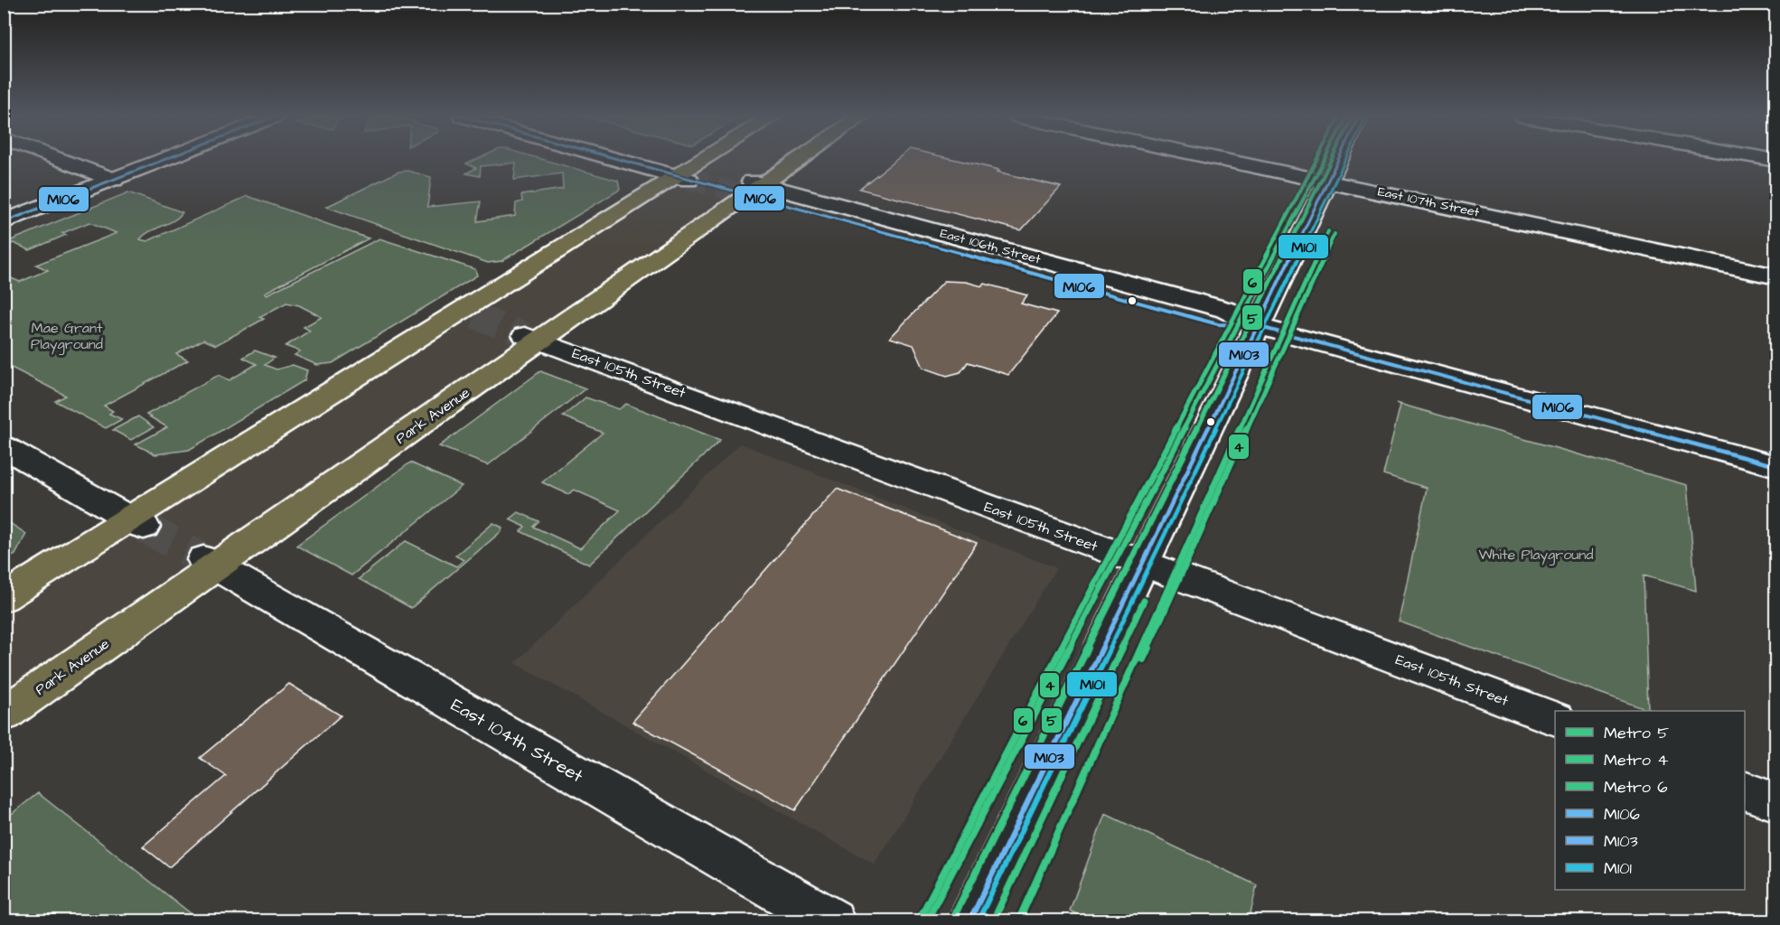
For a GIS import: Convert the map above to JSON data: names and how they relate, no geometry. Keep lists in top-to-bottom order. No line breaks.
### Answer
{"streets":{"main road":["East 107th Street","East 106th Street","East 105th Street","Park Avenue","East 104th Street"]},"crossings":[["East 106th Street","Park Avenue"],["East 105th Street","Park Avenue"],["Park Avenue","East 104th Street"]],"parks":["Mae Grant Playground","White Playground"],"lines":["metro line 5","metro line 4","metro line 6","transit line M106","transit line M103","transit line M101"],"legend":["Metro 5","Metro 4","Metro 6","M106","M103","M101"]}
